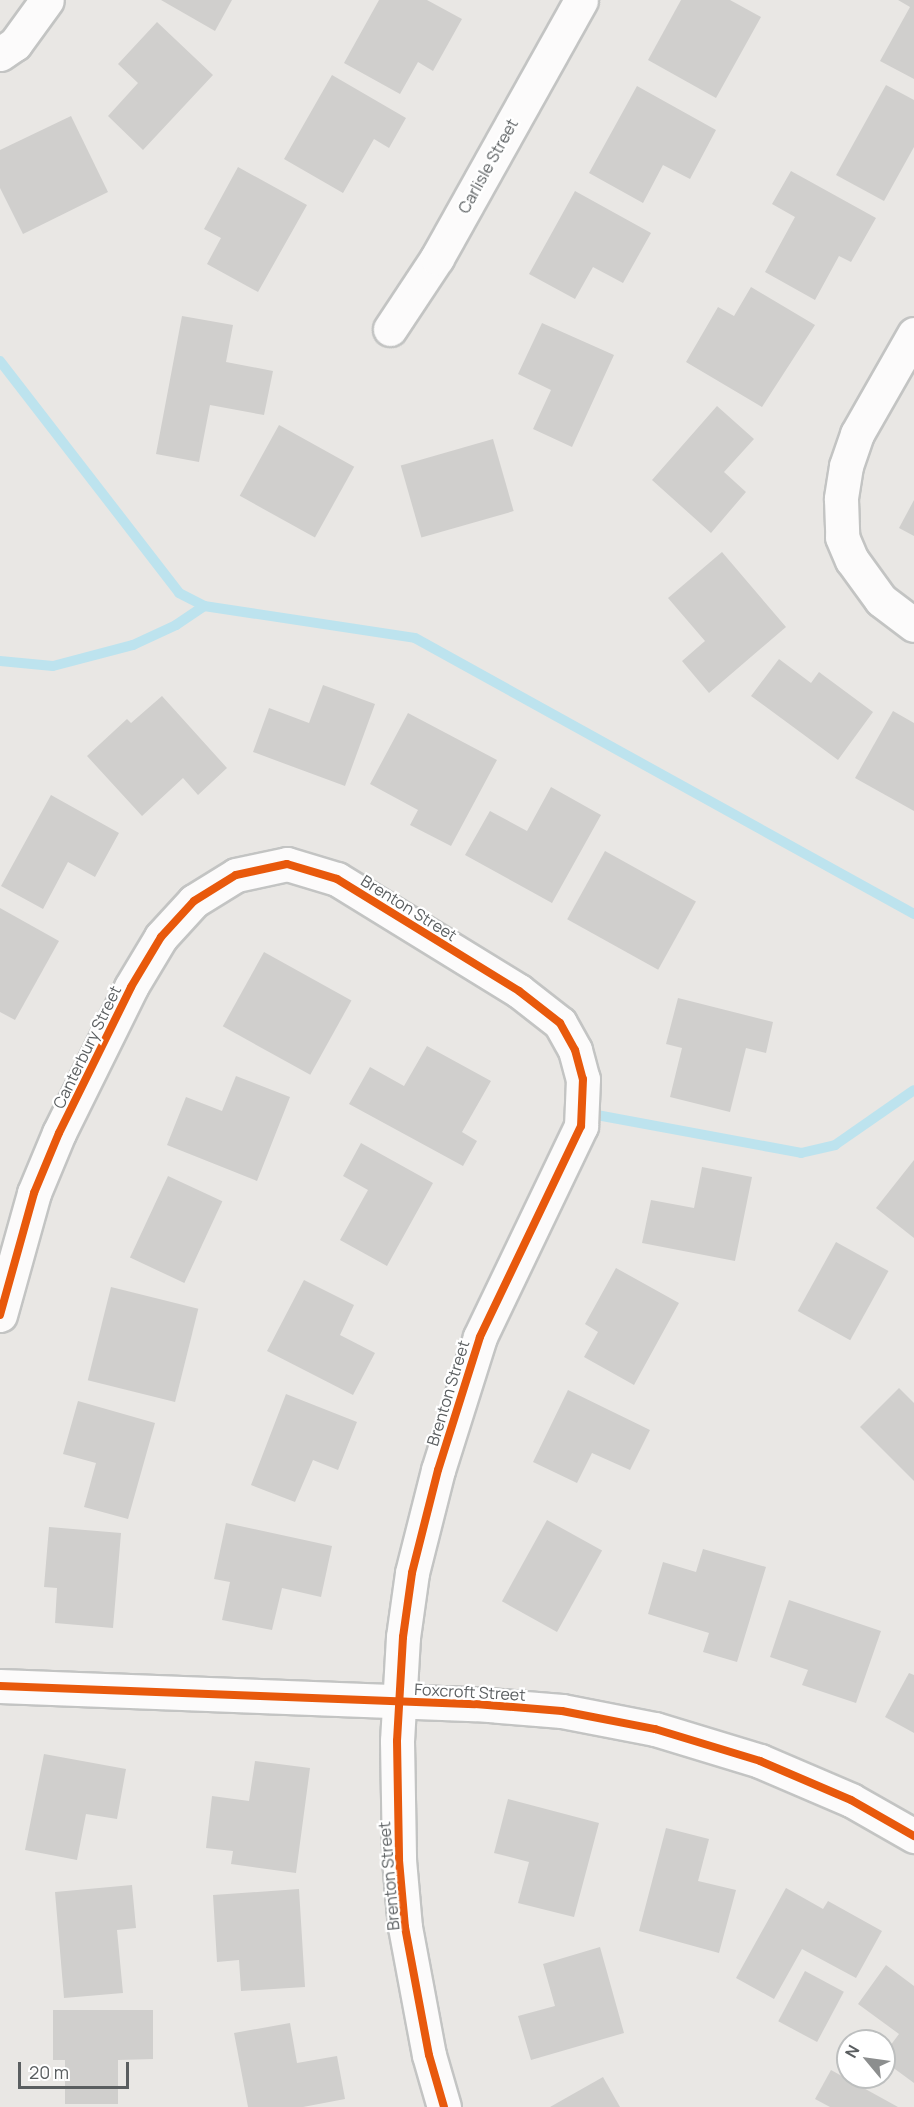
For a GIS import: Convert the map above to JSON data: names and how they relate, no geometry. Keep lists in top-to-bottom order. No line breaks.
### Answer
{"streets":{"street":["Carlisle Street","Brenton Street","Canterbury Street","Foxcroft Street"]},"crossings":[["Brenton Street","Canterbury Street"],["Brenton Street","Foxcroft Street"]],"scale_bar":"20 m","north":"top left"}
